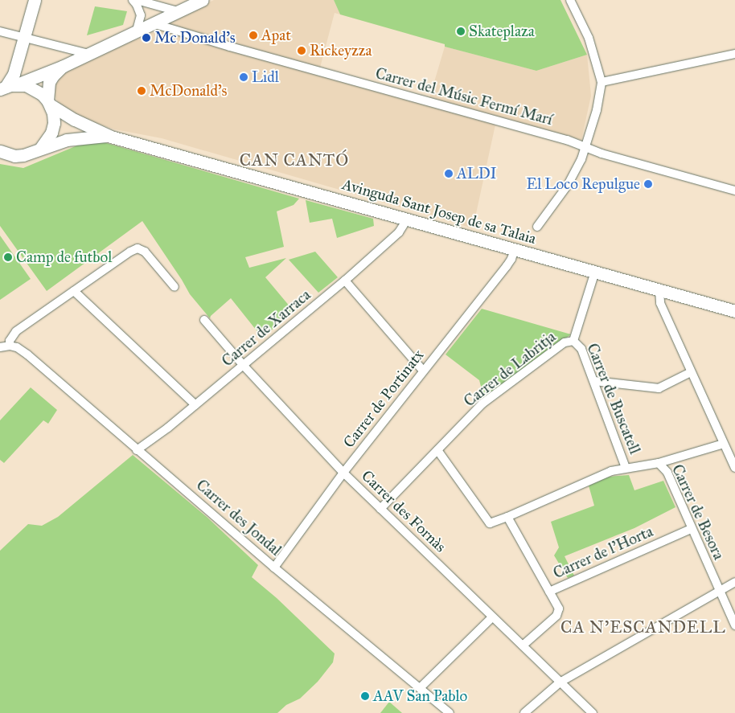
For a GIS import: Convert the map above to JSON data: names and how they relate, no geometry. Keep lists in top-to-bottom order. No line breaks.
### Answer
{"streets":{"main road":["Avinguda Sant Josep de sa Talaia"],"street":["Carrer del Músic Fermí Marí","Carrer de Xarraca","Carrer de Labritja","Carrer de Portinatx","Carrer de Buscatell","Carrer des Fornàs","Carrer de Besora","Carrer des Jondal","Carrer de l'Horta"]},"crossings":[["Avinguda Sant Josep de sa Talaia","Carrer de Xarraca"],["Avinguda Sant Josep de sa Talaia","Carrer de Labritja"],["Avinguda Sant Josep de sa Talaia","Carrer de Portinatx"],["Carrer de Xarraca","Carrer des Fornàs"],["Carrer de Xarraca","Carrer des Jondal"],["Carrer de Labritja","Carrer de Buscatell"],["Carrer de Labritja","Carrer des Fornàs"],["Carrer de Labritja","Carrer de Besora"],["Carrer de Portinatx","Carrer des Fornàs"],["Carrer de Portinatx","Carrer des Jondal"],["Carrer de Buscatell","Carrer de Besora"],["Carrer des Fornàs","Carrer de l'Horta"],["Carrer de Besora","Carrer de l'Horta"]],"districts":["CAN CANTÓ","CA N'ESCANDELL"],"places":["Skateplaza","Apat","Mc Donald's","Rickeyzza","Lidl","McDonald's","ALDI","El Loco Repulgue","Camp de futbol","AAV San Pablo"]}
